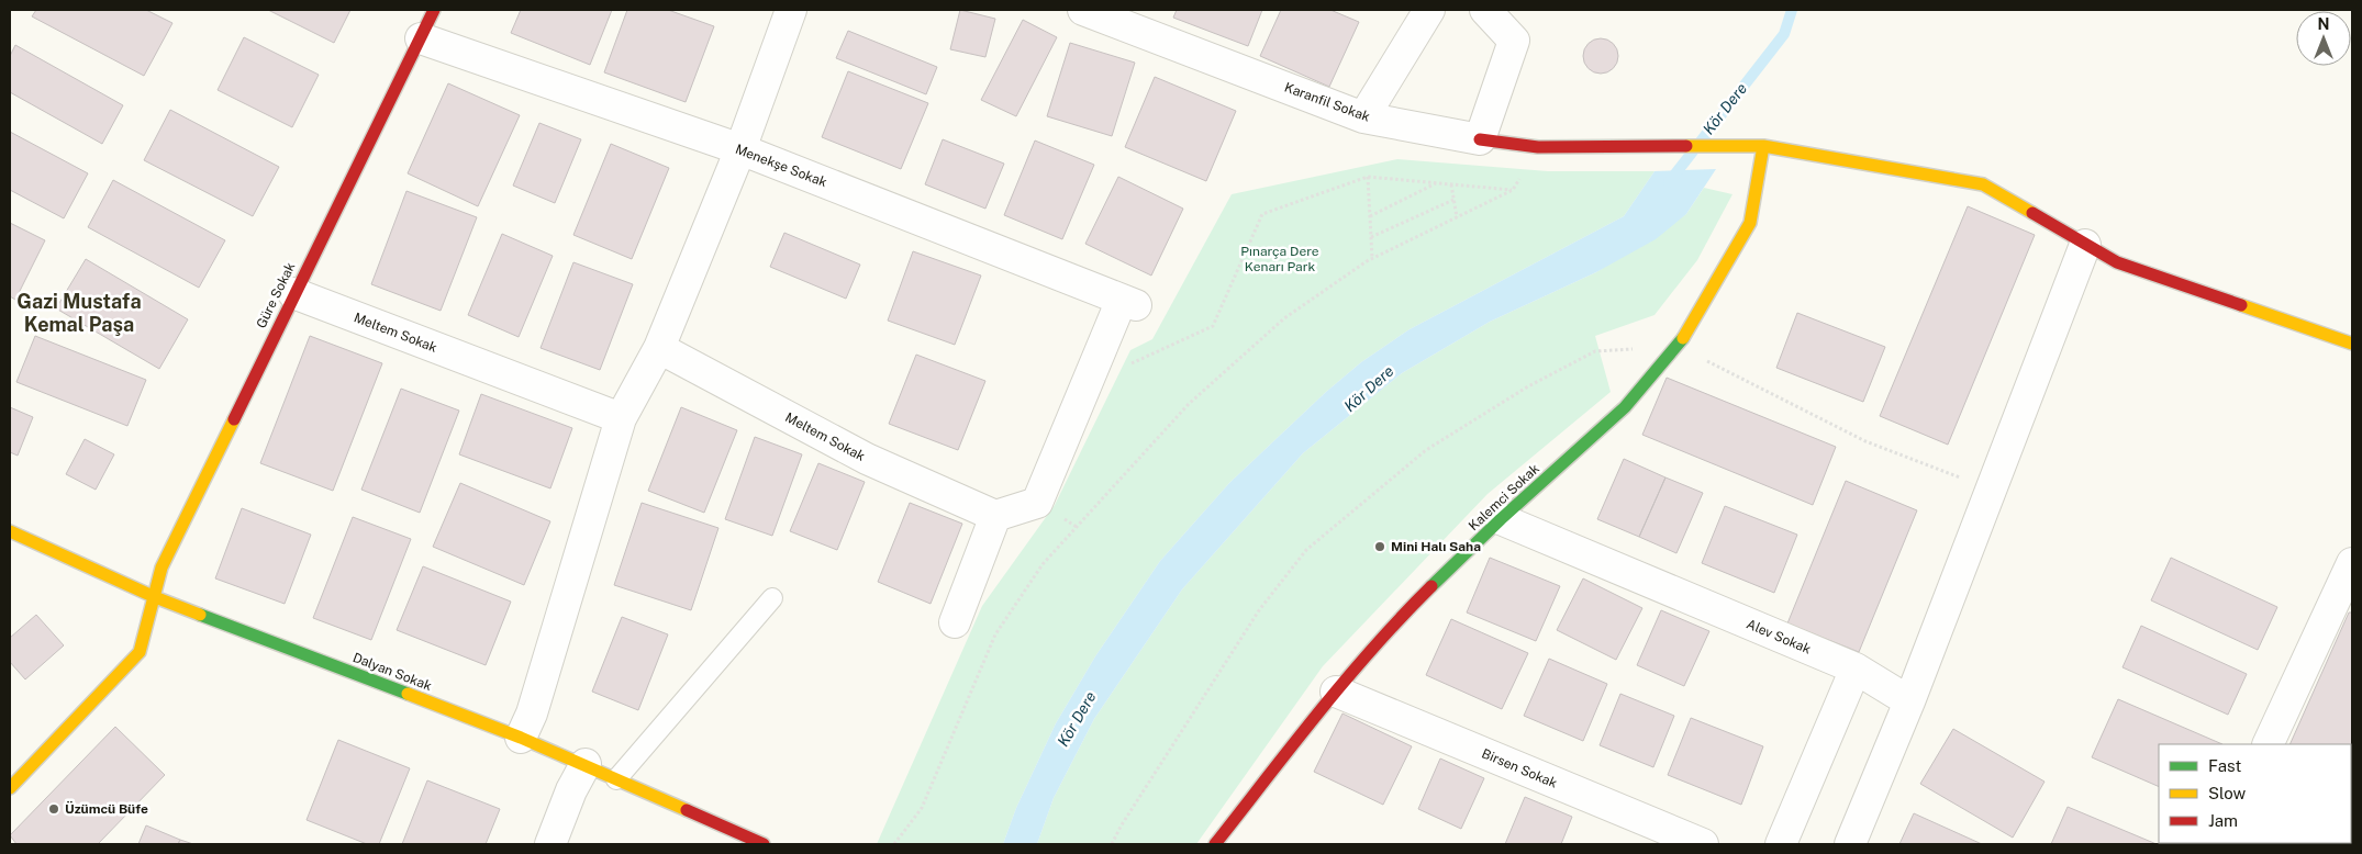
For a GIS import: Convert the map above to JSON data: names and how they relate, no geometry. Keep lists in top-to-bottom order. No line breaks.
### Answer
{"streets":{"street":["Karanfil Sokak","Menekşe Sokak","Güre Sokak","Meltem Sokak","Kalemci Sokak","Alev Sokak","Dalyan Sokak","Birsen Sokak"]},"crossings":[["Menekşe Sokak","Güre Sokak"],["Menekşe Sokak","Meltem Sokak"],["Güre Sokak","Meltem Sokak"],["Güre Sokak","Dalyan Sokak"],["Kalemci Sokak","Alev Sokak"],["Kalemci Sokak","Birsen Sokak"]],"districts":["Gazi Mustafa Kemal Paşa"],"water":["Kör Dere"],"parks":["Pınarça Dere Kenarı Park"],"places":["Mini Halı Saha","Üzümcü Büfe"],"legend":["Fast","Slow","Jam"],"north":"top"}
